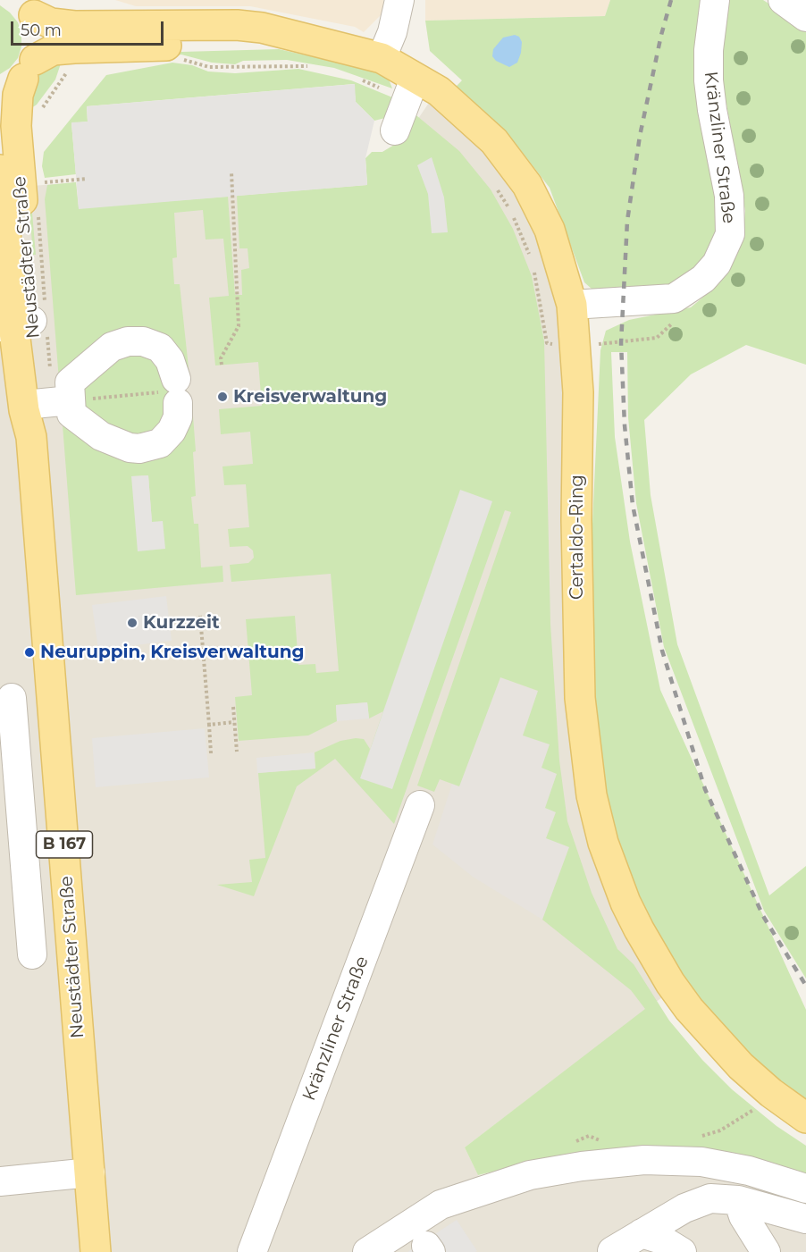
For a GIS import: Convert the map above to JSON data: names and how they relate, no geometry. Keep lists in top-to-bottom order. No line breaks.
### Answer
{"streets":{"main road":["Neustädter Straße","Certaldo-Ring","B 167"],"street":["Kränzliner Straße"]},"crossings":[["Kränzliner Straße","Certaldo-Ring"],["Neustädter Straße","Certaldo-Ring"]],"places":["Kreisverwaltung","Kurzzeit","Neuruppin, Kreisverwaltung"],"scale_bar":"50 m"}
